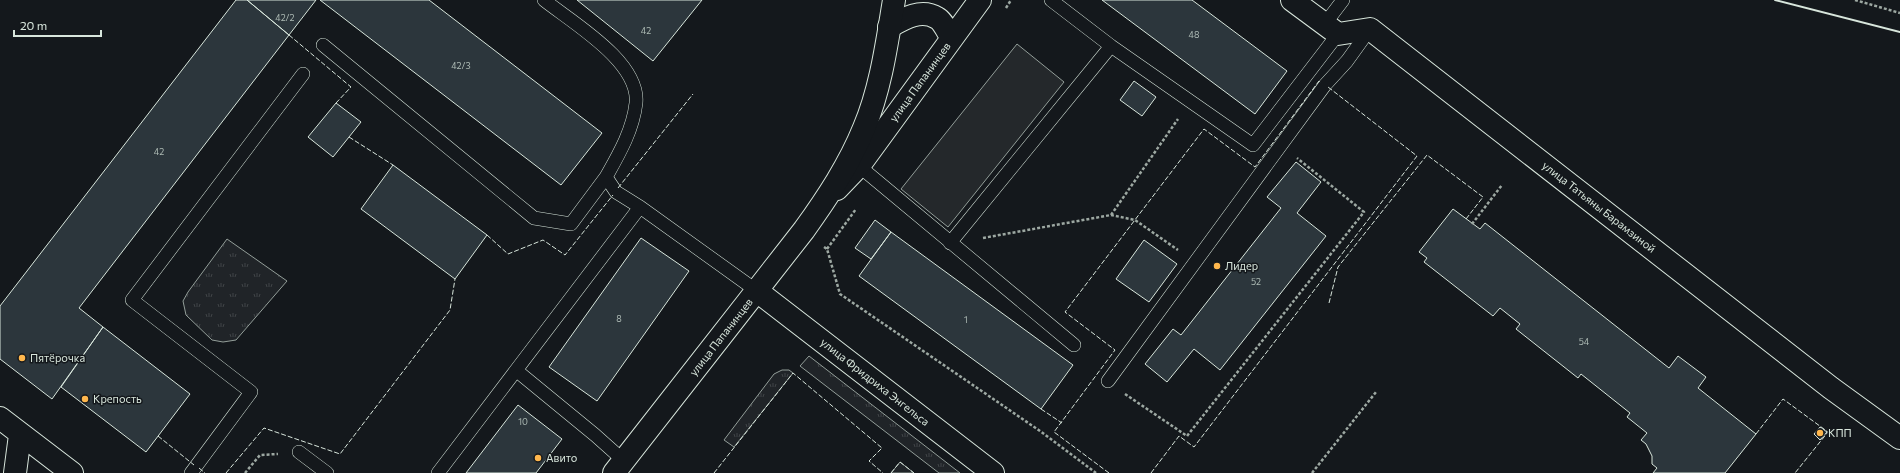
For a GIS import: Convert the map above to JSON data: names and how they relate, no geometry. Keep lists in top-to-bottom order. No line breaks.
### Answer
{"streets":{"street":["улица Папанинцев","улица Татьяны Барамзиной","улица Фридриха Энгельса"]},"crossings":[["улица Папанинцев","улица Фридриха Энгельса"]],"places":["Лидер","Пятёрочка","Крепость","КПП","Авито"],"house_numbers":["42/2","42","48","42/3","42","52","8","1","54","10"],"scale_bar":"20 m"}
